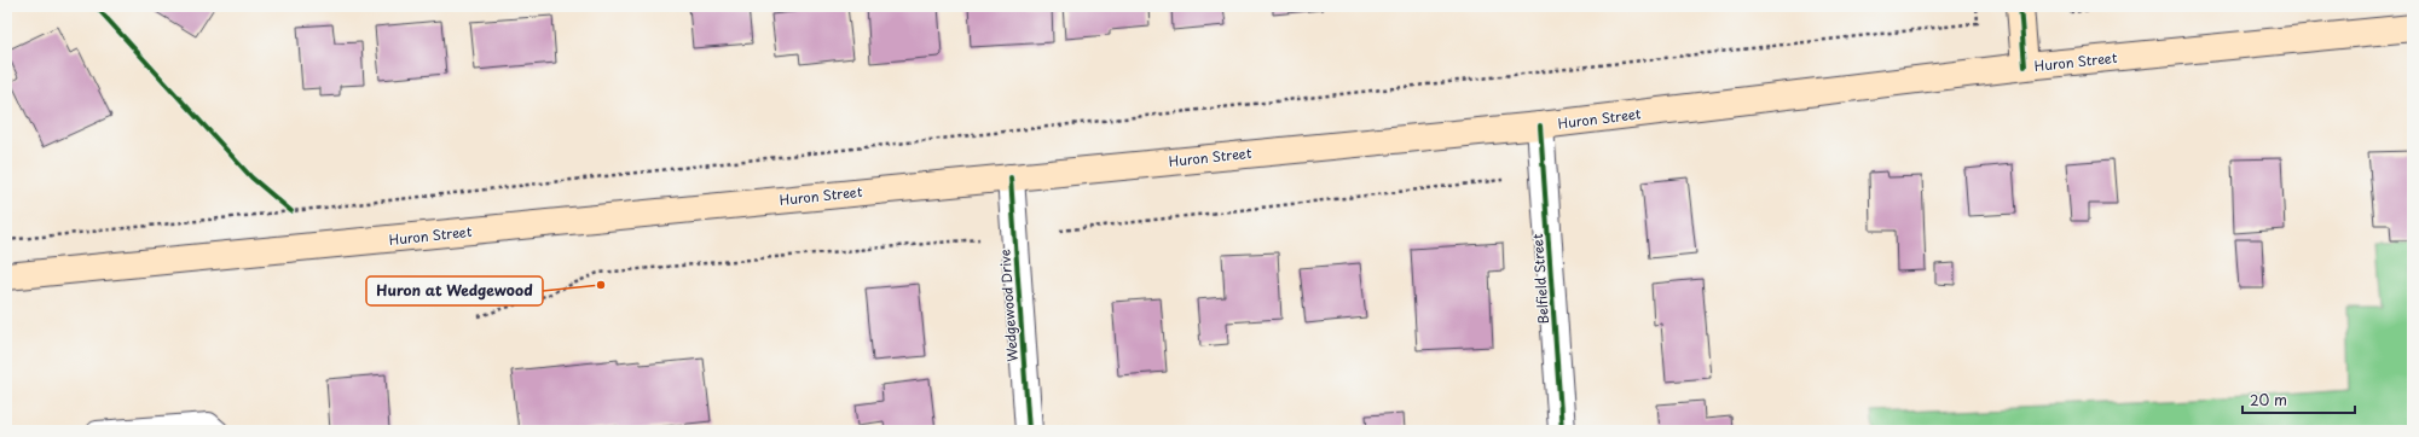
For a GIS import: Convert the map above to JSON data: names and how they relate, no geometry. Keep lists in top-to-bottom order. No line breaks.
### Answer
{"streets":{"main road":["Huron Street"],"street":["Belfield Street","Wedgewood Drive"]},"crossings":[["Huron Street","Belfield Street"],["Huron Street","Wedgewood Drive"]],"places":["Huron at Wedgewood"],"scale_bar":"20 m"}
